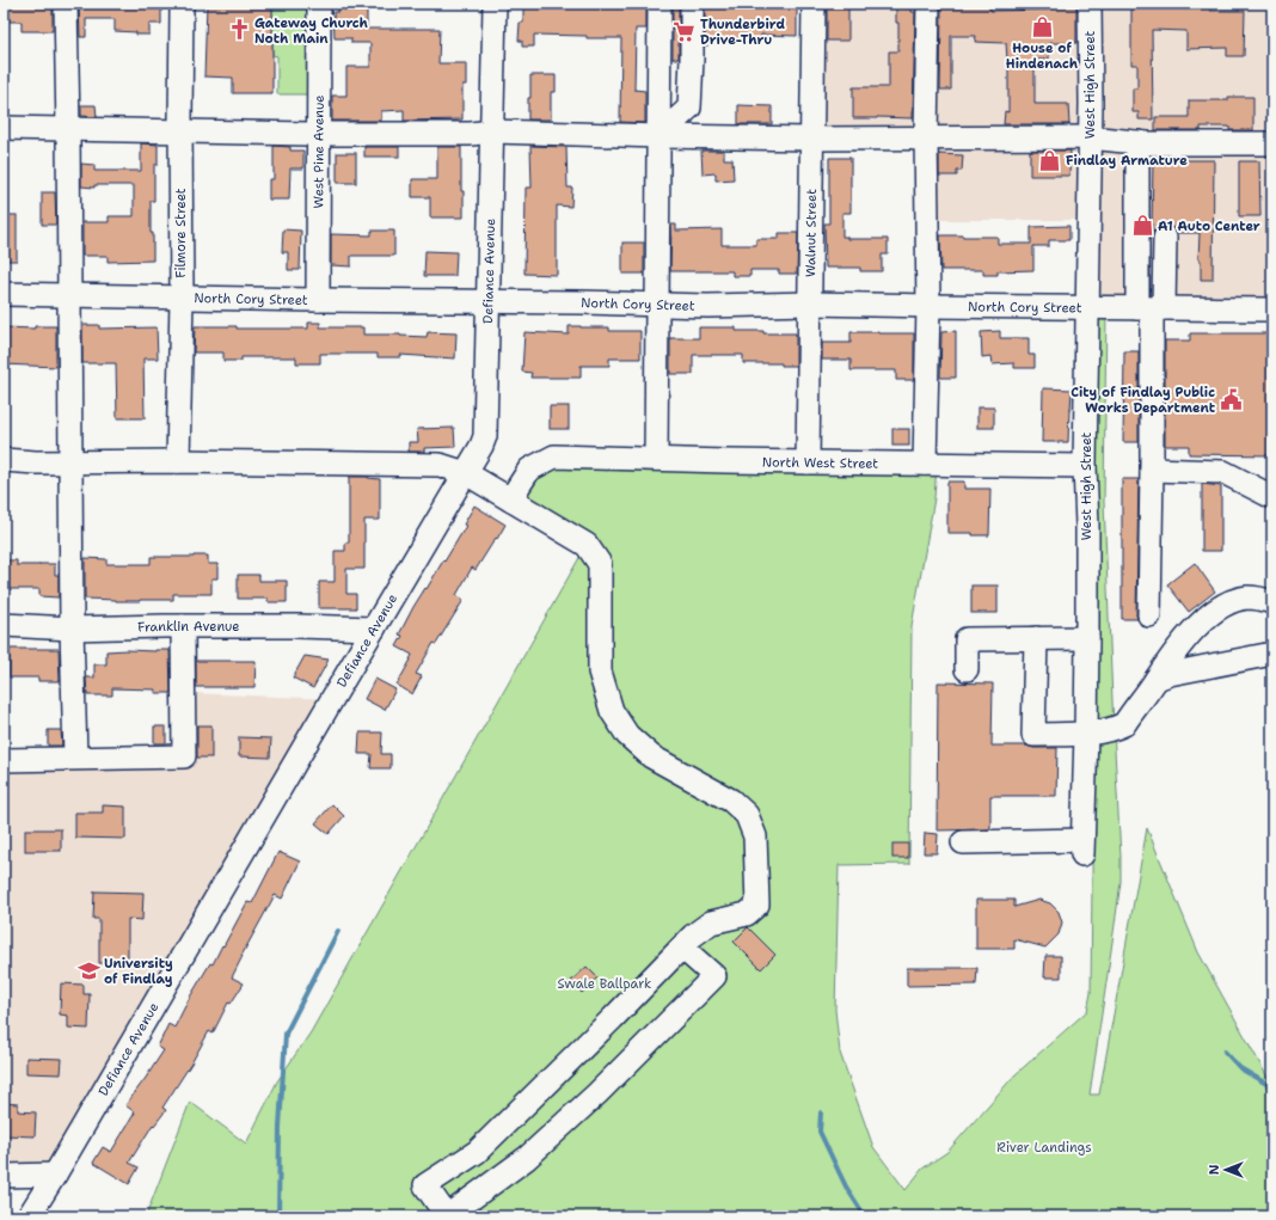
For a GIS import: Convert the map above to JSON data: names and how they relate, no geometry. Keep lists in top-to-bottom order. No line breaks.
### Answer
{"streets":{"street":["West High Street","West Pine Avenue","Filmore Street","Walnut Street","Defiance Avenue","North Cory Street","North West Street","Franklin Avenue"]},"crossings":[["West High Street","North Cory Street"],["West High Street","North West Street"],["West Pine Avenue","North Cory Street"],["Filmore Street","North Cory Street"],["Walnut Street","North Cory Street"],["Walnut Street","North West Street"],["Defiance Avenue","North Cory Street"],["Defiance Avenue","Franklin Avenue"]],"parks":["Swale Ballpark","River Landings"],"places":{"shop":["House of Hindenach","Findlay Armature","A1 Auto Center"],"church":["Gateway Church Noth Main"],"supermarket":["Thunderbird Drive-Thru"],"public building":["City of Findlay Public Works Department"],"school or university":["University of Findlay"]},"north":"left"}
